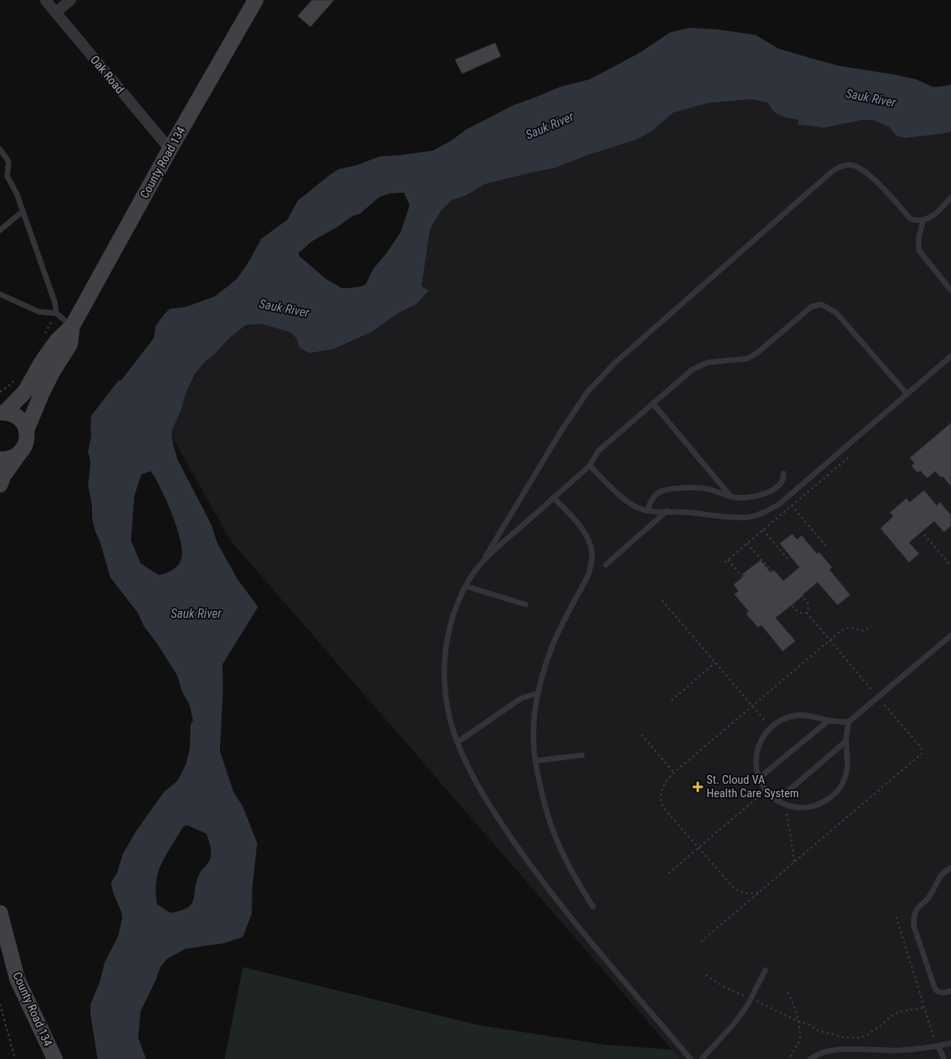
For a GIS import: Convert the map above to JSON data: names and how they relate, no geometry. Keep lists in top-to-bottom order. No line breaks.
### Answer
{"streets":{"street":["Oak Road","County Road 134"]},"crossings":[["Oak Road","County Road 134"]],"water":["Sauk River"],"places":{"health":["St. Cloud VA Health Care System"]}}
